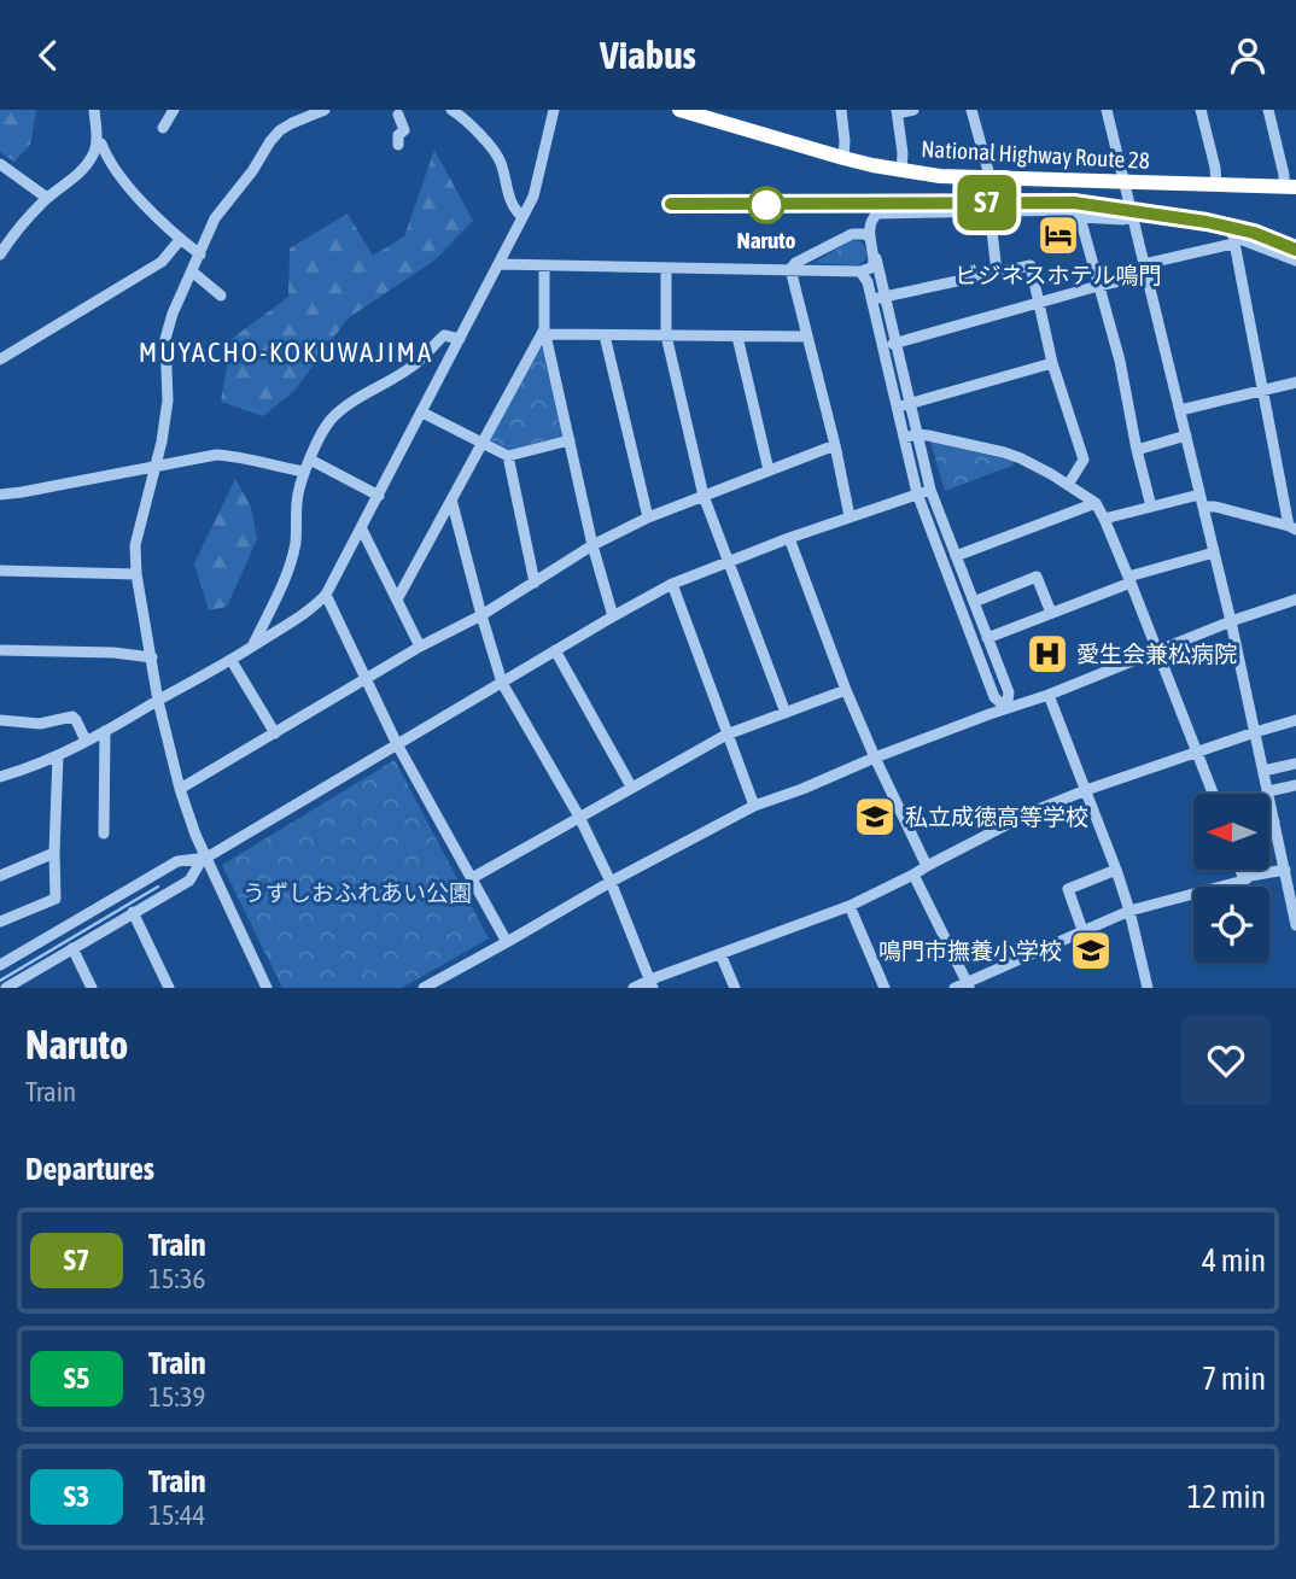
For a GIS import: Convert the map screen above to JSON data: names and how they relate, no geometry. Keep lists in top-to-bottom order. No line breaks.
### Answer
{"streets":{"highway":["National Highway Route 28"]},"districts":["MUYACHO-KOKUWAJIMA"],"parks":["うずしおふれあい公園"],"places":{"other":["Naruto"],"hotel":["ビジネスホテル鳴門"],"hospital":["愛生会兼松病院"],"school or university":["私立成徳高等学校","鳴門市撫養小学校"]},"north":"left","page":{"header":"Viabus","on_map":"S7","heading":[["Naruto","Train"],"Departures"],"list":[{"mark":"S7","name":"Train","note":"15:36","value":"4 min"},{"mark":"S5","name":"Train","note":"15:39","value":"7 min"},{"mark":"S3","name":"Train","note":"15:44","value":"12 min"}]}}
